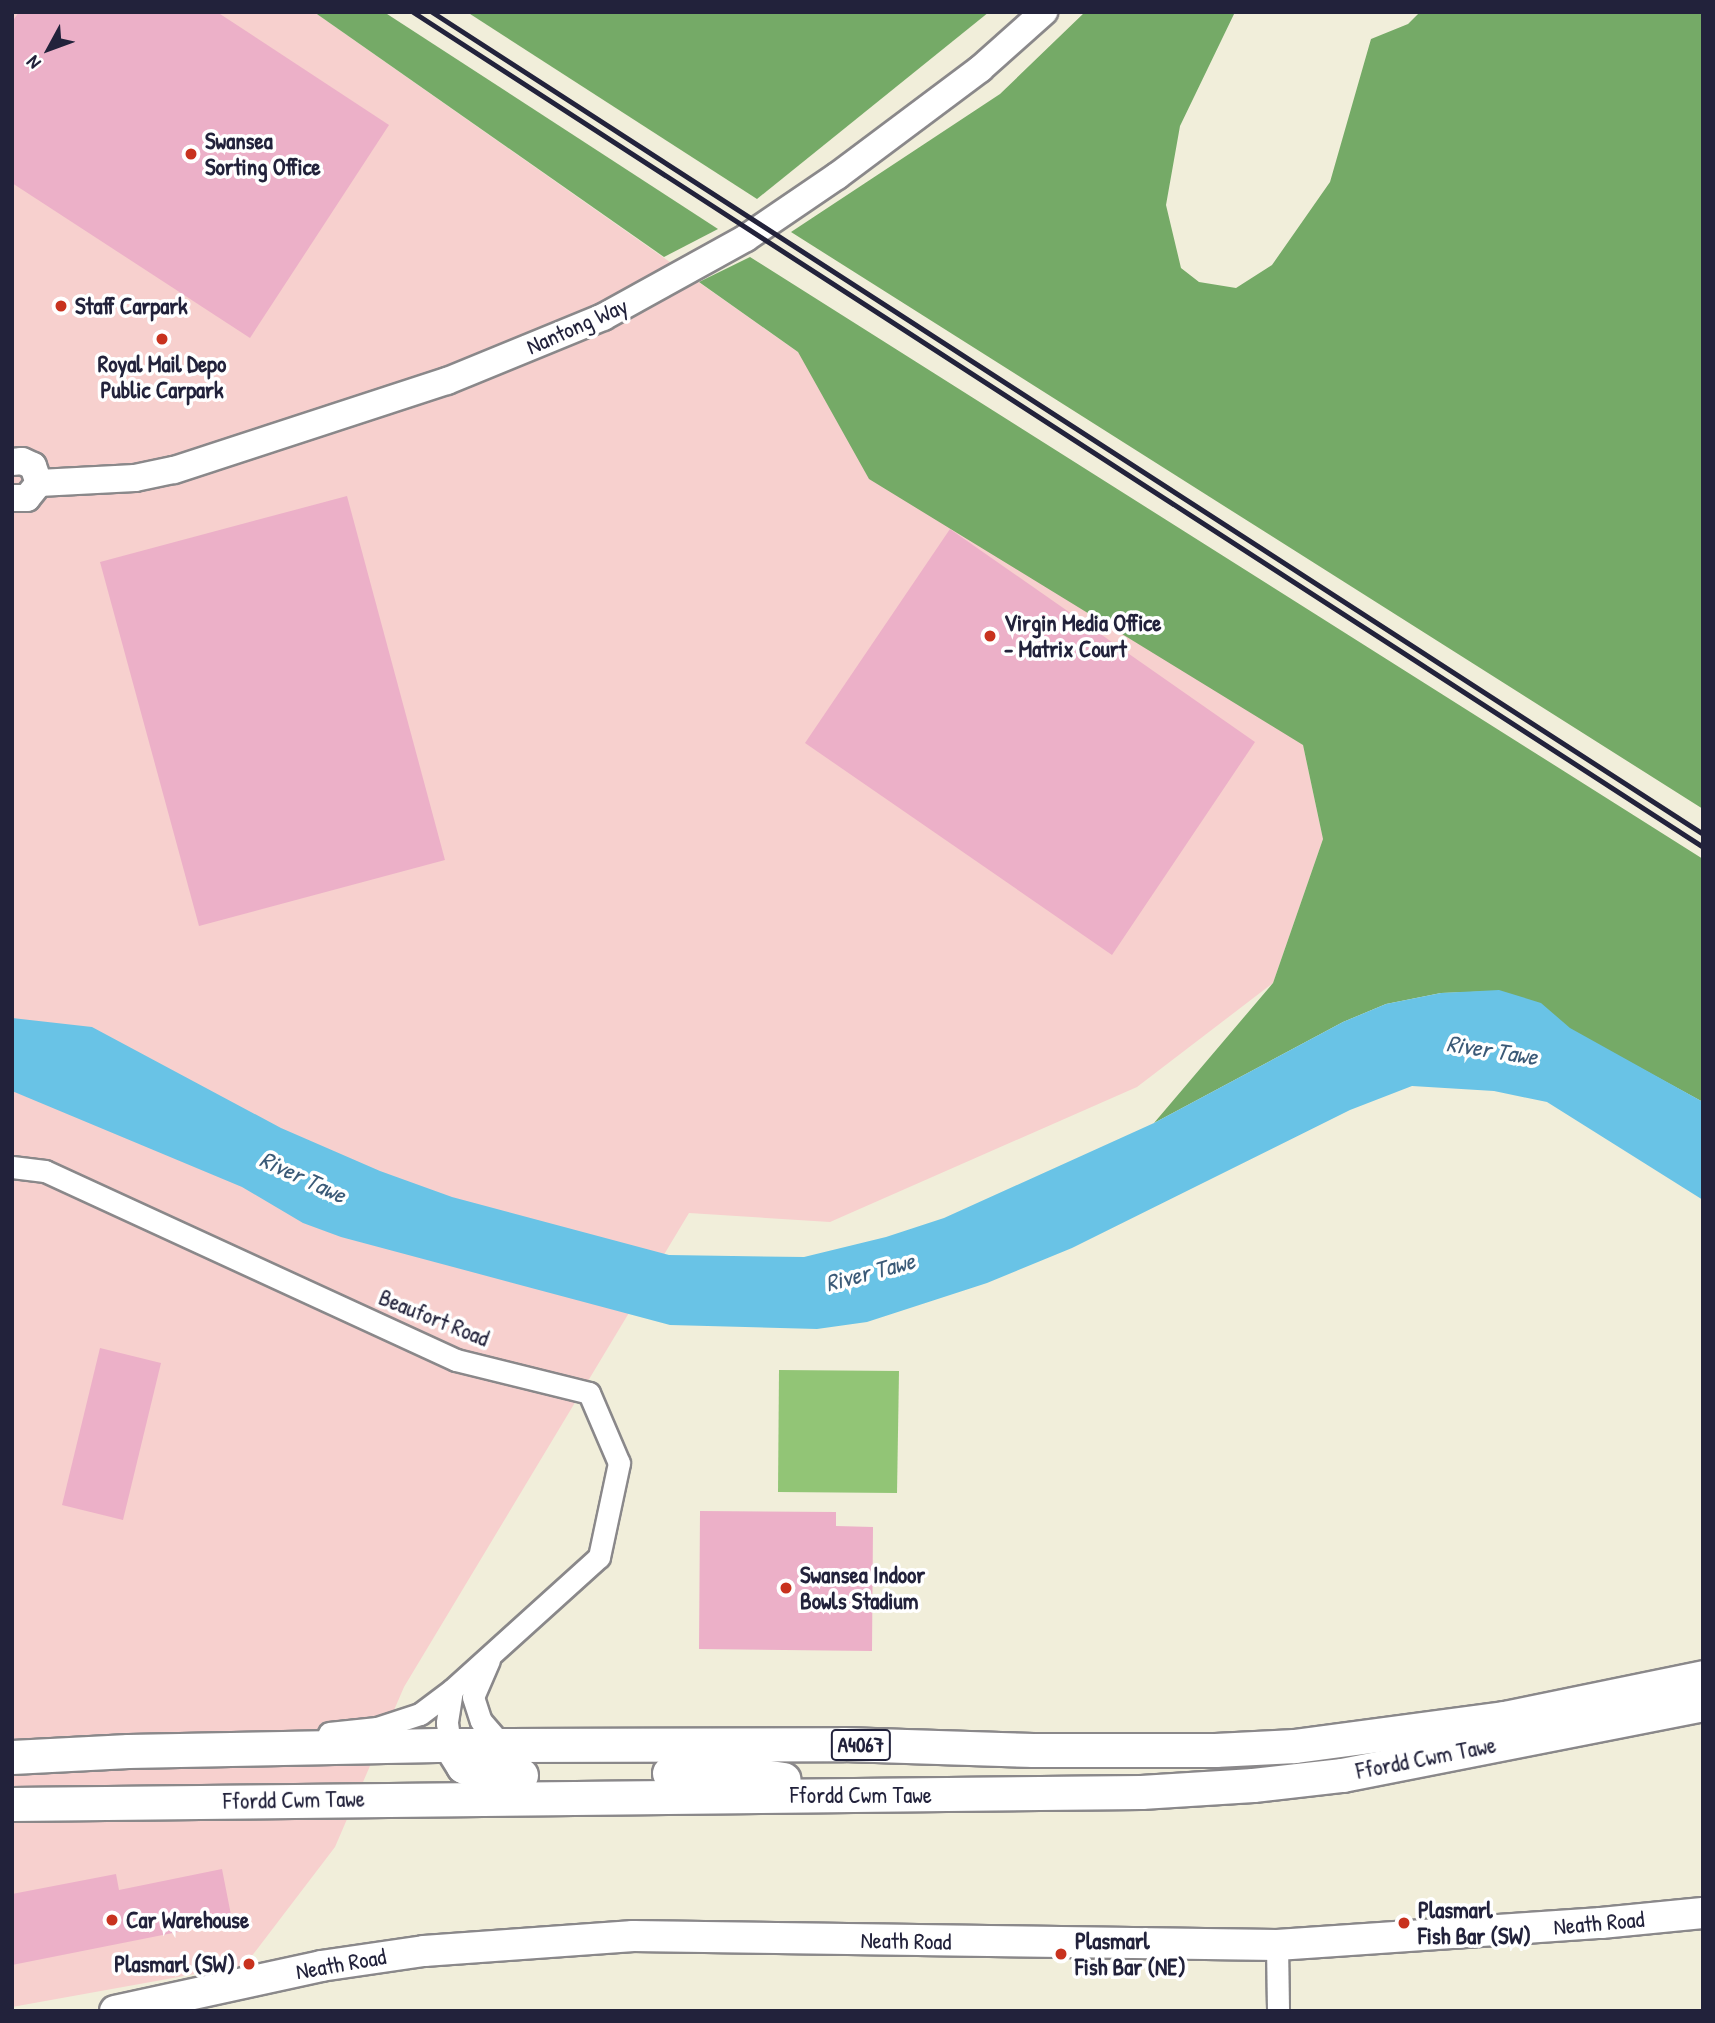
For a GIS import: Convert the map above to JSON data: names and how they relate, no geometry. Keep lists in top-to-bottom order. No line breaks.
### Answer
{"streets":{"main road":["A4067","Ffordd Cwm Tawe","Neath Road"],"street":["Nantong Way","Beaufort Road"]},"crossings":[["Beaufort Road","Ffordd Cwm Tawe"]],"water":["River Tawe"],"places":["Swansea Sorting Office","Staff Carpark","Royal Mail Depo Public Carpark","Virgin Media Office - Matrix Court","Swansea Indoor Bowls Stadium","Car Warehouse","Plasmarl Fish Bar (SW)","Plasmarl Fish Bar (NE)","Plasmarl (SW)"],"north":"bottom left"}
